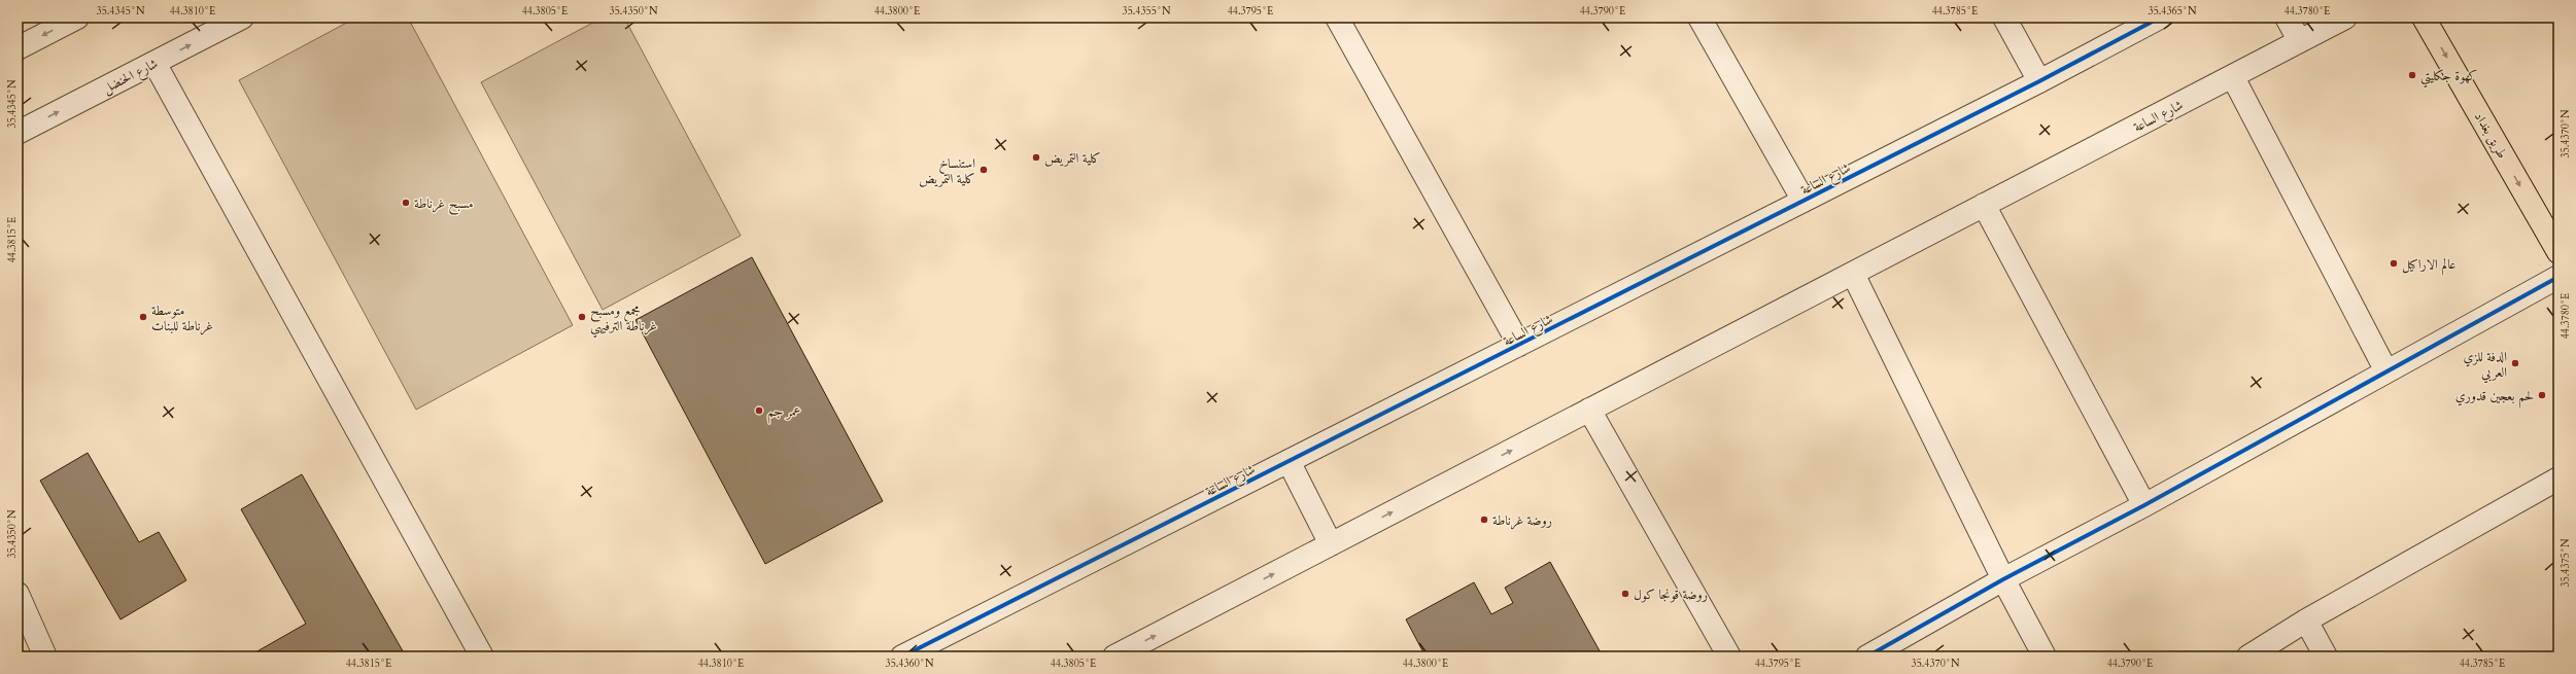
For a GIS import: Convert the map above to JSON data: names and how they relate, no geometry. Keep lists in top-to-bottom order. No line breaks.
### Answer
{"streets":{"main road":["طريق بغداد"],"street":["شارع الحنضل","شارع الساعة"]},"one_way":["شارع الحنضل","طريق بغداد"],"places":["كهوة جكليتي","كلية التمريض","استنساخ کلیة التمریض","مسبح غرناطة","عالم الاراكيل","متوسطة غرناطة للبنات","مجمع ومسبح غرناطة الترفيهي","الدفة للزي العربي","لحم بعجين قدوري","عمر جم","روضة غرناطة","روضة قونجا كول"],"coordinates":["35.4345°N","44.3810°E","44.3805°E","35.4350°N","44.3800°E","35.4355°N","44.3795°E","44.3790°E","44.3785°E","35.4365°N","44.3780°E","35.4370°N","44.3815°E","35.4375°N","35.4360°N"]}
